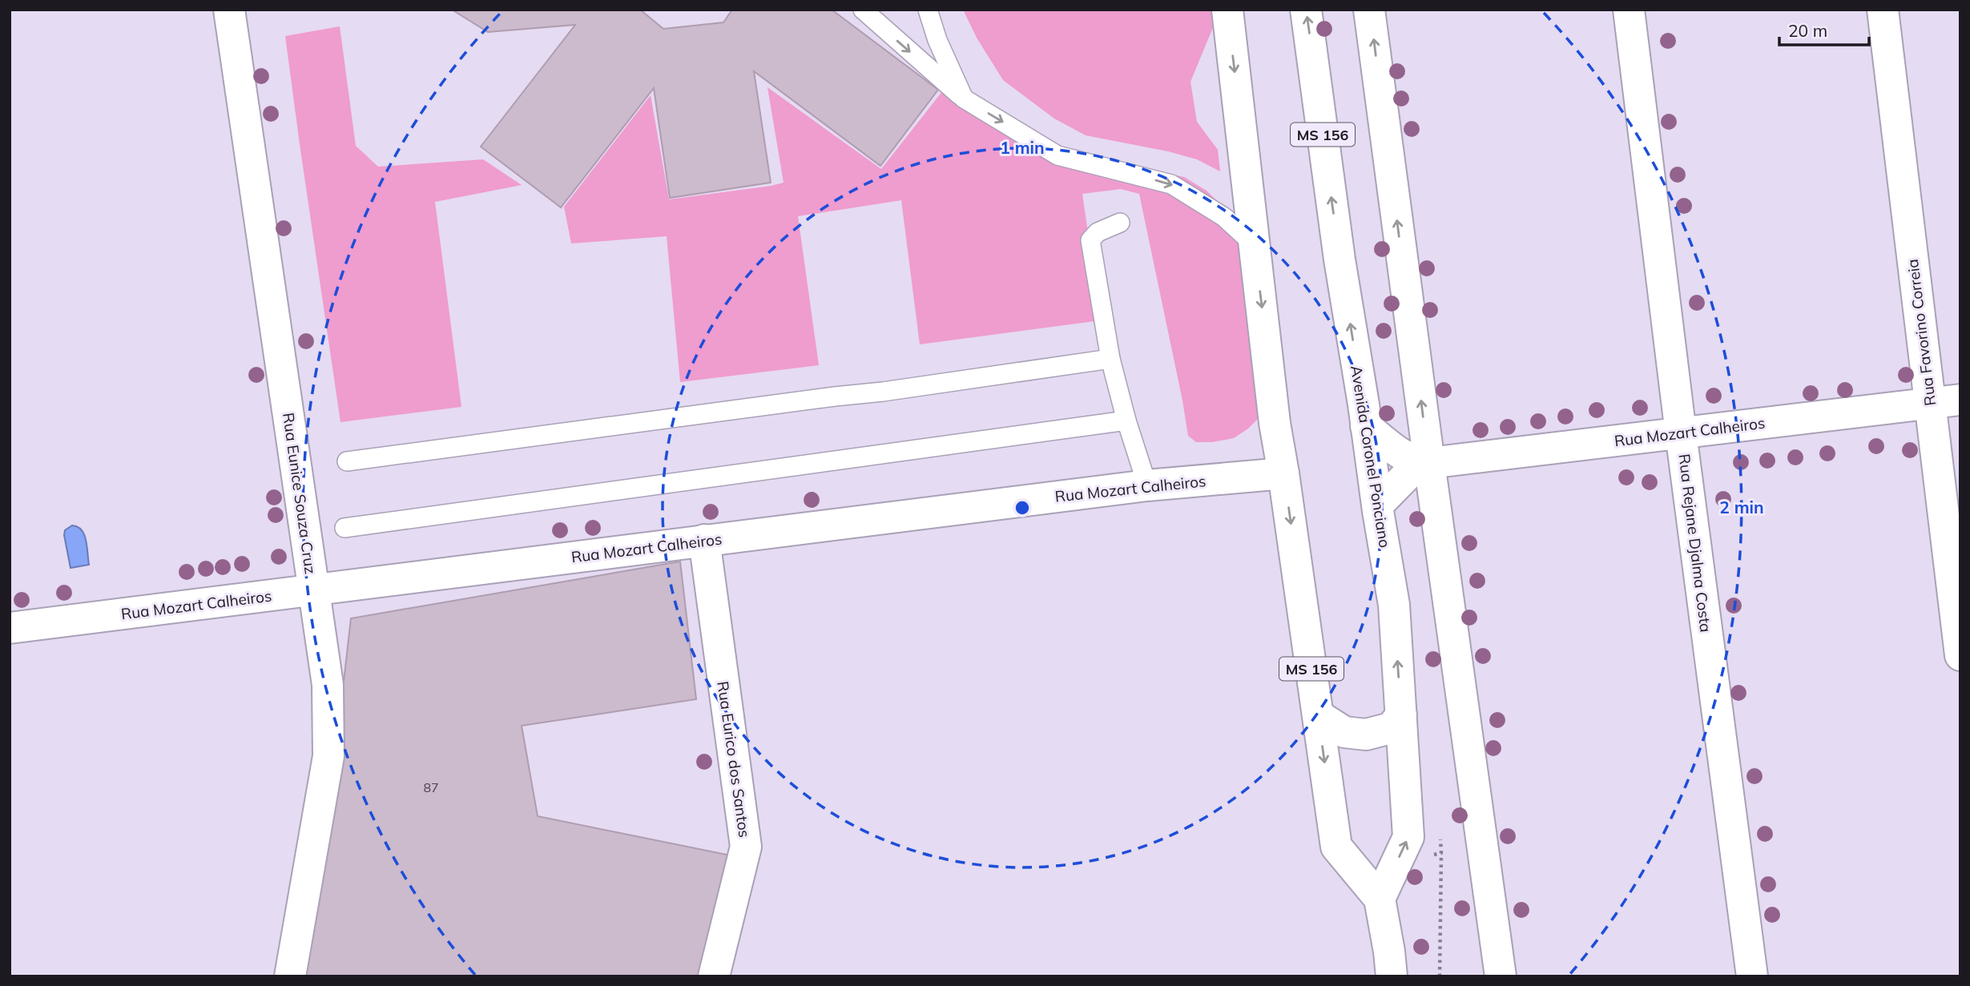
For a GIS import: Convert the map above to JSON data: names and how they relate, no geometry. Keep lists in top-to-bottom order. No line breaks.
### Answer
{"streets":{"street":["MS 156","Rua Favorino Correia","Rua Mozart Calheiros","Avenida Coronel Ponciano","Rua Eunice Souza Cruz","Rua Rejane Djalma Costa","Rua Eurico dos Santos"]},"crossings":[["MS 156","Rua Mozart Calheiros"],["MS 156","Avenida Coronel Ponciano"],["Rua Favorino Correia","Rua Mozart Calheiros"],["Rua Mozart Calheiros","Rua Eunice Souza Cruz"],["Rua Mozart Calheiros","Rua Rejane Djalma Costa"],["Rua Mozart Calheiros","Rua Eurico dos Santos"]],"house_numbers":["87"],"scale_bar":"20 m","rings":["1 min","2 min"]}
